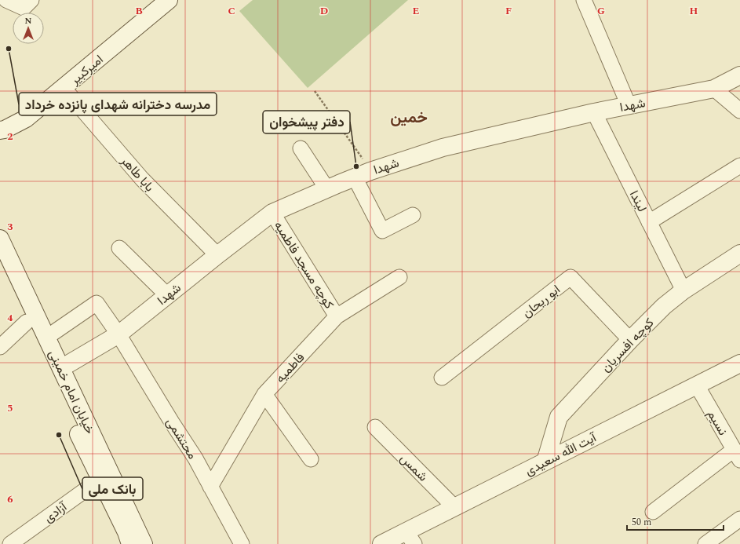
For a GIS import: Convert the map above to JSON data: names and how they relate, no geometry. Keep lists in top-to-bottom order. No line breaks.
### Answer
{"streets":{"street":["امیرکبیر","شهدا","بابا طاهر","لیندا","کوچه مسجد فاطمیه","ابو ریحان","کوچه افسریان","فاطمیه","خیابان امام خمینی","نسیم","محتشمی","آیت الله سعیدی","شمس","آزادی"]},"crossings":[["امیرکبیر","بابا طاهر"],["شهدا","بابا طاهر"],["شهدا","لیندا"],["شهدا","کوچه مسجد فاطمیه"],["شهدا","خیابان امام خمینی"],["شهدا","محتشمی"],["لیندا","کوچه افسریان"],["کوچه مسجد فاطمیه","فاطمیه"],["ابو ریحان","کوچه افسریان"],["کوچه افسریان","آیت الله سعیدی"],["فاطمیه","محتشمی"],["خیابان امام خمینی","محتشمی"],["خیابان امام خمینی","آزادی"],["نسیم","آیت الله سعیدی"],["آیت الله سعیدی","شمس"]],"districts":["خمین"],"places":["مدرسه دخترانه شهدای پانزده خرداد","دفتر پیشخوان","بانک ملی"],"scale_bar":"50 m","north":"top","grid":{"columns":["B","C","D","E","F","G","H"],"rows":["2","3","4","5","6"]}}
